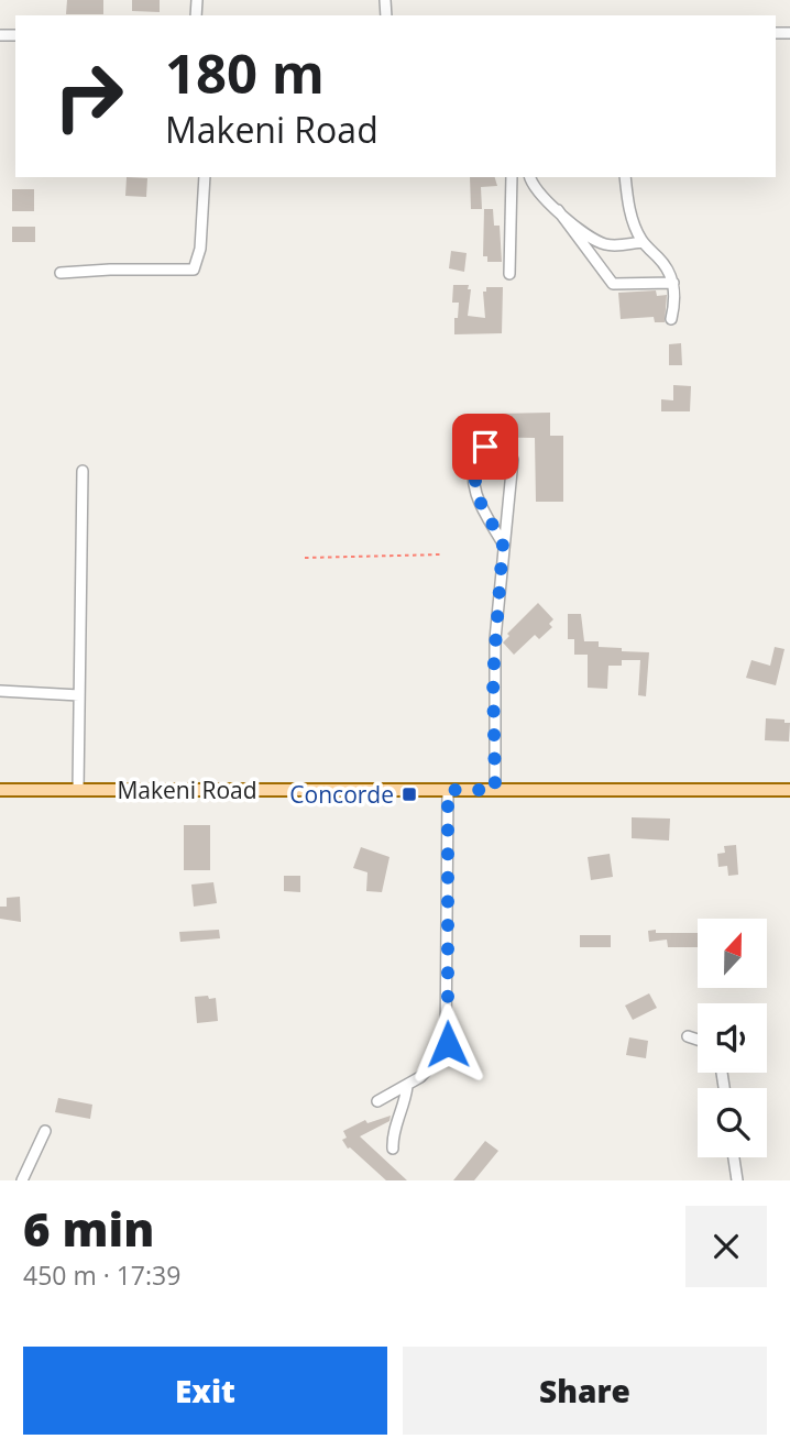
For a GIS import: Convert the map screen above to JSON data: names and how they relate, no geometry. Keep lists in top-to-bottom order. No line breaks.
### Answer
{"streets":{"main road":["Makeni Road"]},"places":{"transit":["Concorde"]},"north":"top","page":{"turn":["180 m","Makeni Road"],"heading":["6 min","450 m · 17:39"],"buttons":["Exit","Share"]}}
